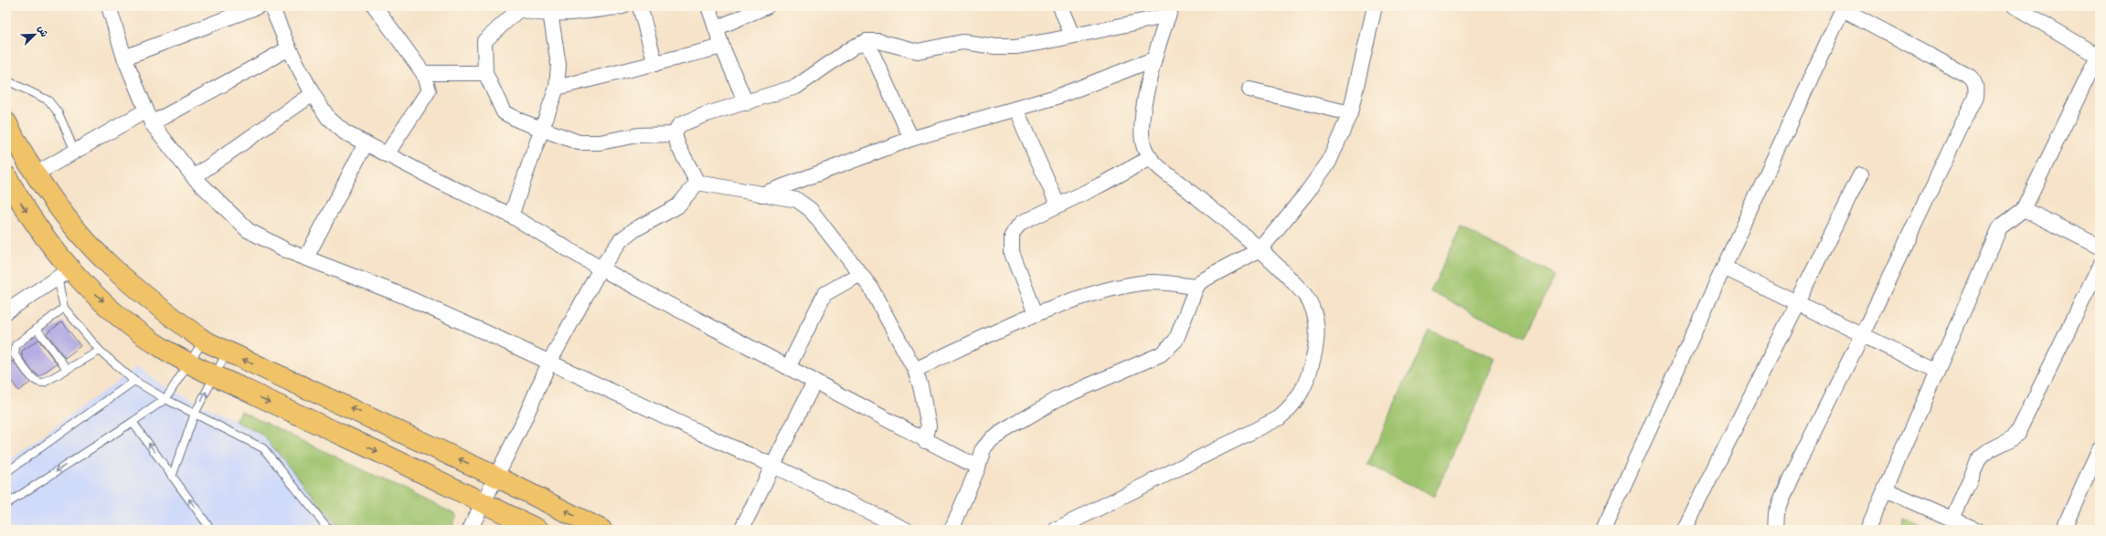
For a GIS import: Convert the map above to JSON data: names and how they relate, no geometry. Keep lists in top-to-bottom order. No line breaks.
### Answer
{"north":"top right"}
